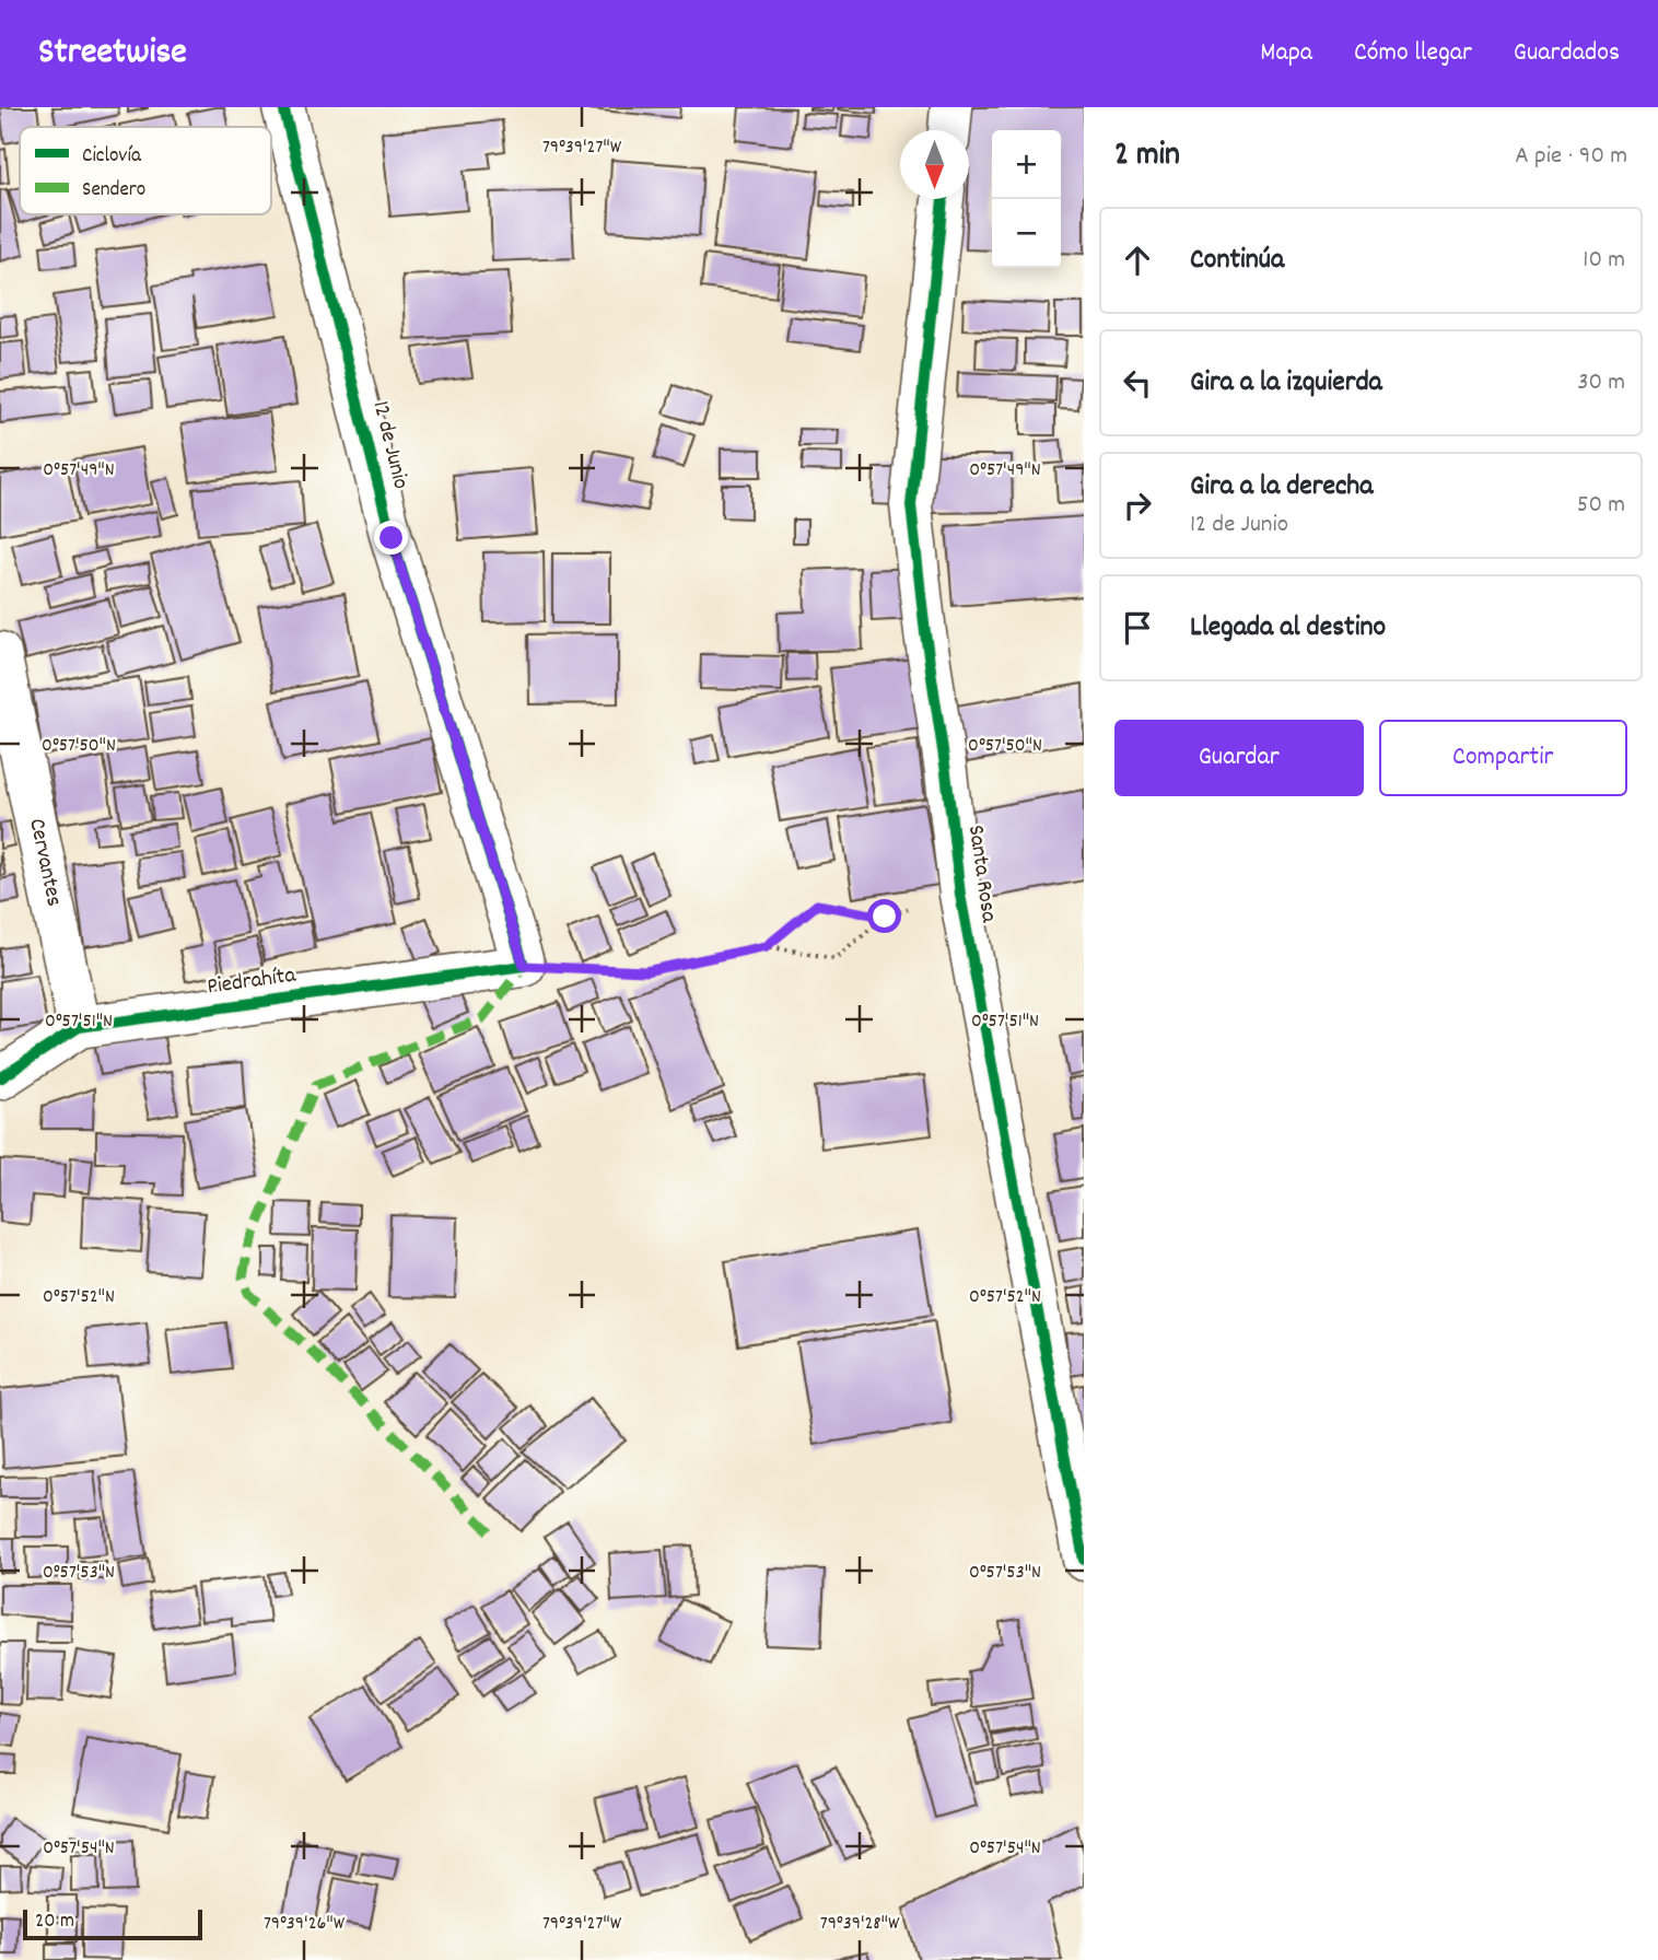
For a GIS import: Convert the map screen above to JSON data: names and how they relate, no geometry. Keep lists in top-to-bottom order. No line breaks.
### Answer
{"streets":{"street":["12 de Junio","Cervantes","Santa Rosa","Piedrahíta"]},"crossings":[["12 de Junio","Piedrahíta"],["Cervantes","Piedrahíta"]],"legend":["Ciclovía","Sendero"],"scale_bar":"20 m","north":"bottom","page":{"header":"Streetwise","nav":["Mapa","Cómo llegar","Guardados"],"heading":["2 min","A pie · 90 m"],"map_buttons":["+","−"],"list":[["Continúa","10 m"],["Gira a la izquierda","30 m"],["Gira a la derecha","12 de Junio","50 m"],"Llegada al destino"],"buttons":["Guardar","Compartir"],"scale":"20 m"},"coordinates":["79°39'27\"W","0°57'49\"N","0°57'50\"N","0°57'51\"N","0°57'52\"N","0°57'53\"N","0°57'54\"N","79°39'26\"W","79°39'28\"W"]}
